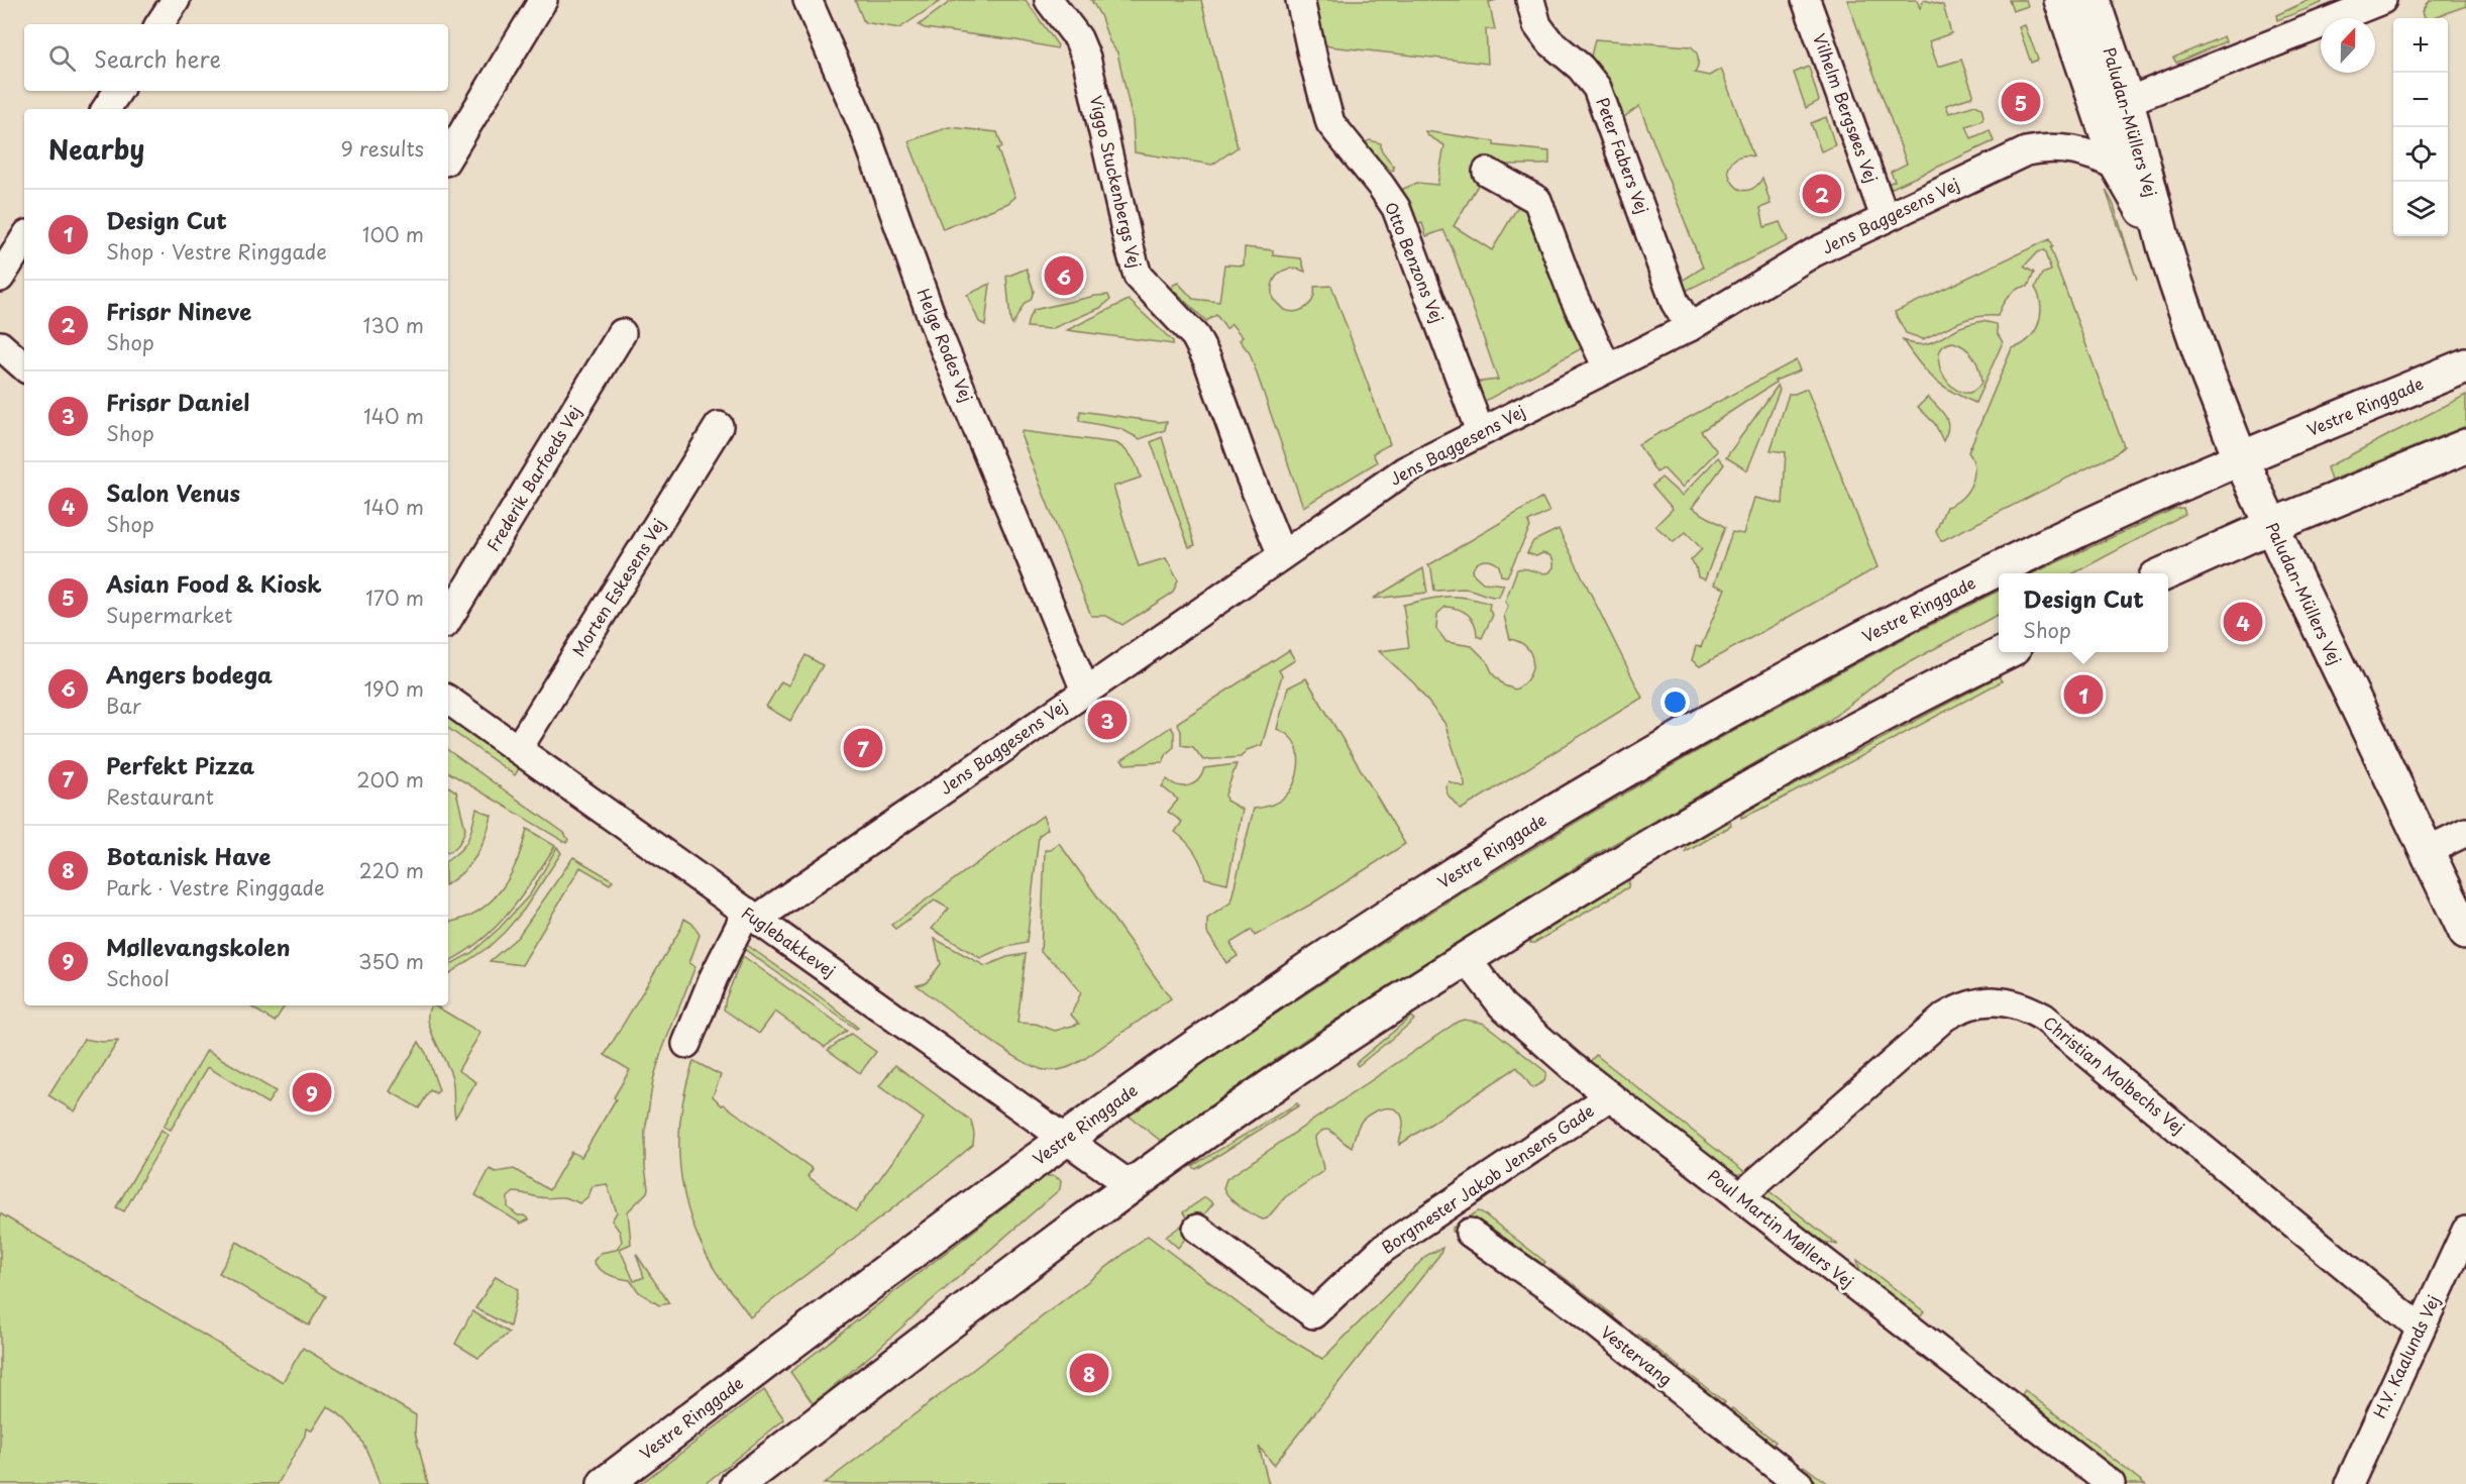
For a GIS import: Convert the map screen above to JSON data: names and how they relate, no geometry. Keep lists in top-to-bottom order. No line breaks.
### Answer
{"streets":{"main road":["Paludan-Müllers Vej","Vestre Ringgade"],"street":["Vilhelm Bergsøes Vej","Peter Fabers Vej","Viggo Stuckenbergs Vej","Jens Baggesens Vej","Otto Benzons Vej","Helge Rodes Vej","Frederik Barfoeds Vej","Morten Eskesens Vej","Fuglebakkevej","Christian Molbechs Vej","Borgmester Jakob Jensens Gade","Poul Martin Møllers Vej","Vestervang","H.V. Kaalunds Vej"]},"crossings":[["Vilhelm Bergsøes Vej","Jens Baggesens Vej"],["Paludan-Müllers Vej","Jens Baggesens Vej"],["Paludan-Müllers Vej","Vestre Ringgade"],["Peter Fabers Vej","Jens Baggesens Vej"],["Viggo Stuckenbergs Vej","Jens Baggesens Vej"],["Jens Baggesens Vej","Otto Benzons Vej"],["Jens Baggesens Vej","Helge Rodes Vej"],["Jens Baggesens Vej","Fuglebakkevej"],["Vestre Ringgade","Fuglebakkevej"],["Morten Eskesens Vej","Fuglebakkevej"],["Christian Molbechs Vej","Poul Martin Møllers Vej"],["Christian Molbechs Vej","H.V. Kaalunds Vej"],["Borgmester Jakob Jensens Gade","Poul Martin Møllers Vej"]],"north":"top","page":{"map_buttons":["+","−"],"search":"Search here","pins":["5","2","6","4","1","3","7","9","8"],"heading":["Nearby","9 results"],"list":[{"mark":"1","name":"Design Cut","note":"Shop · Vestre Ringgade","value":"100 m"},{"mark":"2","name":"Frisør Nineve","note":"Shop","value":"130 m"},{"mark":"3","name":"Frisør Daniel","note":"Shop","value":"140 m"},{"mark":"4","name":"Salon Venus","note":"Shop","value":"140 m"},{"mark":"5","name":"Asian Food & Kiosk","note":"Supermarket","value":"170 m"},{"mark":"6","name":"Angers bodega","note":"Bar","value":"190 m"},{"mark":"7","name":"Perfekt Pizza","note":"Restaurant","value":"200 m"},{"mark":"8","name":"Botanisk Have","note":"Park · Vestre Ringgade","value":"220 m"},{"mark":"9","name":"Møllevangskolen","note":"School","value":"350 m"}],"popup":["Design Cut","Shop"]}}
